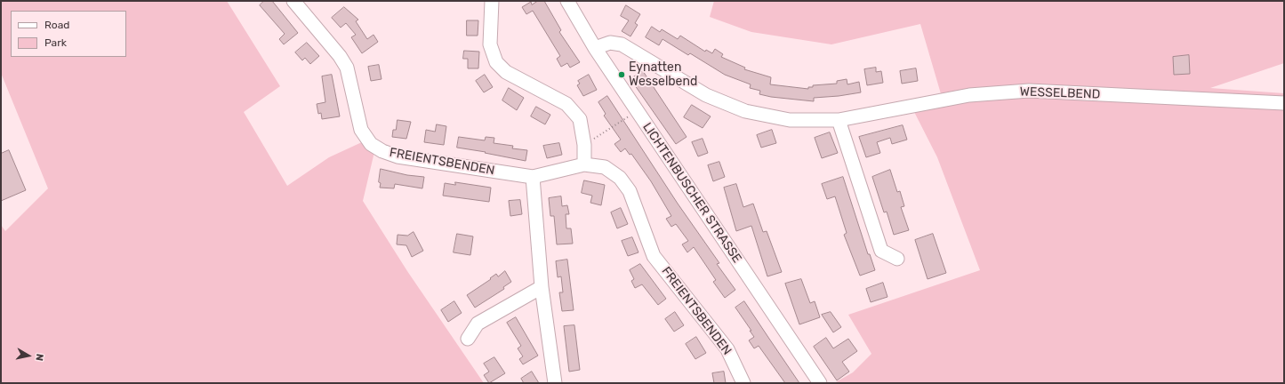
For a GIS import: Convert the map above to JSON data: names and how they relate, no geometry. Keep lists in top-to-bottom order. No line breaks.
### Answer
{"streets":{"street":["WESSELBEND","FREIENTSBENDEN","LICHTENBUSCHER STRASSE"]},"crossings":[["WESSELBEND","LICHTENBUSCHER STRASSE"]],"places":["Eynatten Wesselbend"],"legend":["Road","Park"],"north":"right"}
